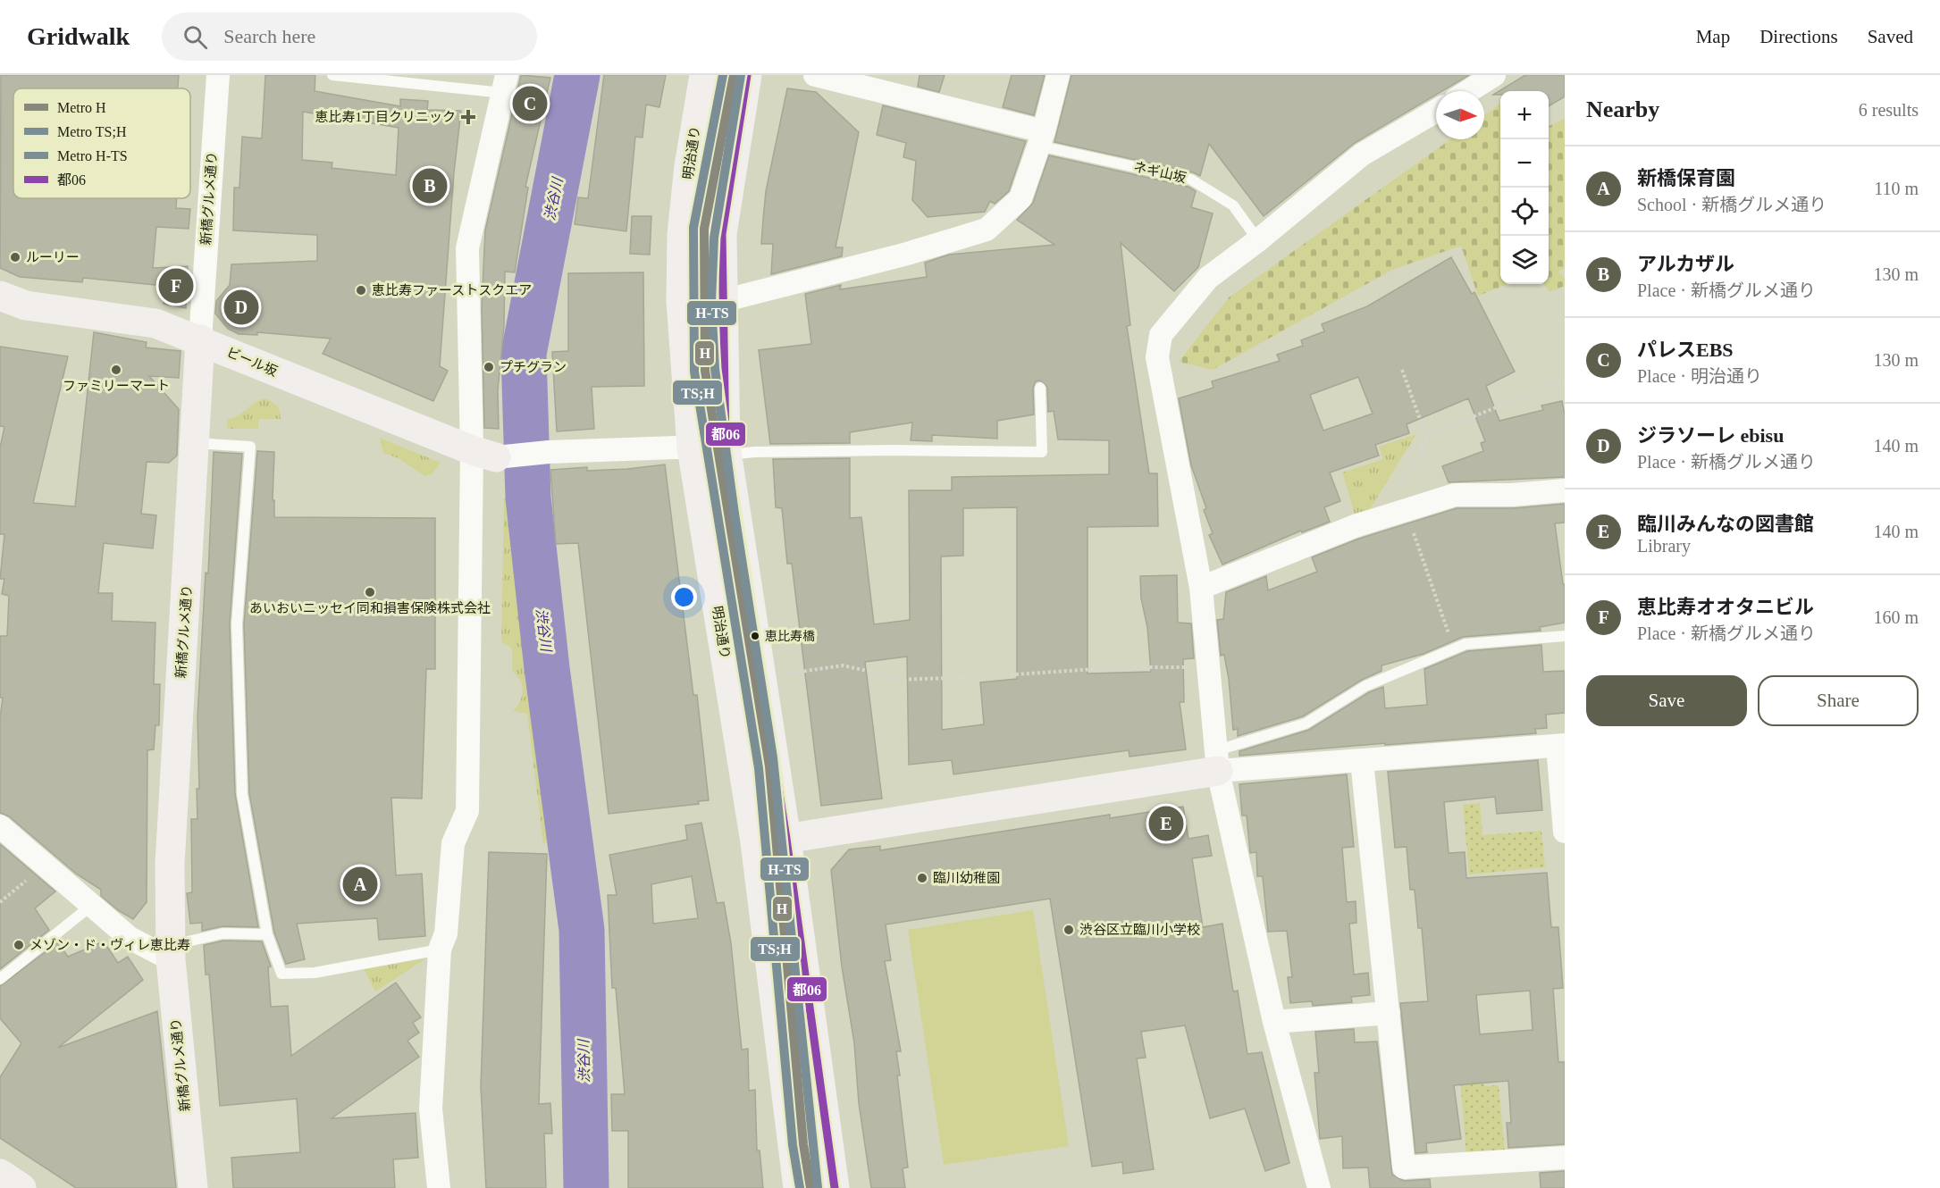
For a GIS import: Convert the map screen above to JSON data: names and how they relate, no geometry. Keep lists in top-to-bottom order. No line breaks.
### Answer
{"streets":{"main road":["明治通り","新橋グルメ通り","ビール坂"],"lane":["ネギ山坂"]},"crossings":[["新橋グルメ通り","ビール坂"]],"water":["渋谷川"],"places":{"health":["恵比寿1丁目クリニック"],"other":["ルーリー","恵比寿ファーストスクエア","プチグラン","ファミリーマート","あいおいニッセイ同和損害保険株式会社","恵比寿橋","臨川幼稚園","渋谷区立臨川小学校","メゾン・ド・ヴィレ恵比寿"]},"lines":["metro line H","metro line TS;H","metro line H-TS","transit line 都06"],"legend":["Metro H","Metro TS;H","Metro H-TS","都06"],"north":"right","page":{"header":"Gridwalk","search":"Search here","nav":["Map","Directions","Saved"],"heading":["Nearby","6 results"],"pins":["C","B","F","D","E","A"],"map_buttons":["+","−"],"list":[{"mark":"A","name":"新橋保育園","note":"School · 新橋グルメ通り","value":"110 m"},{"mark":"B","name":"アルカザル","note":"Place · 新橋グルメ通り","value":"130 m"},{"mark":"C","name":"パレスEBS","note":"Place · 明治通り","value":"130 m"},{"mark":"D","name":"ジラソーレ ebisu","note":"Place · 新橋グルメ通り","value":"140 m"},{"mark":"E","name":"臨川みんなの図書館","note":"Library","value":"140 m"},{"mark":"F","name":"恵比寿オオタニビル","note":"Place · 新橋グルメ通り","value":"160 m"}],"buttons":["Save","Share"]}}
